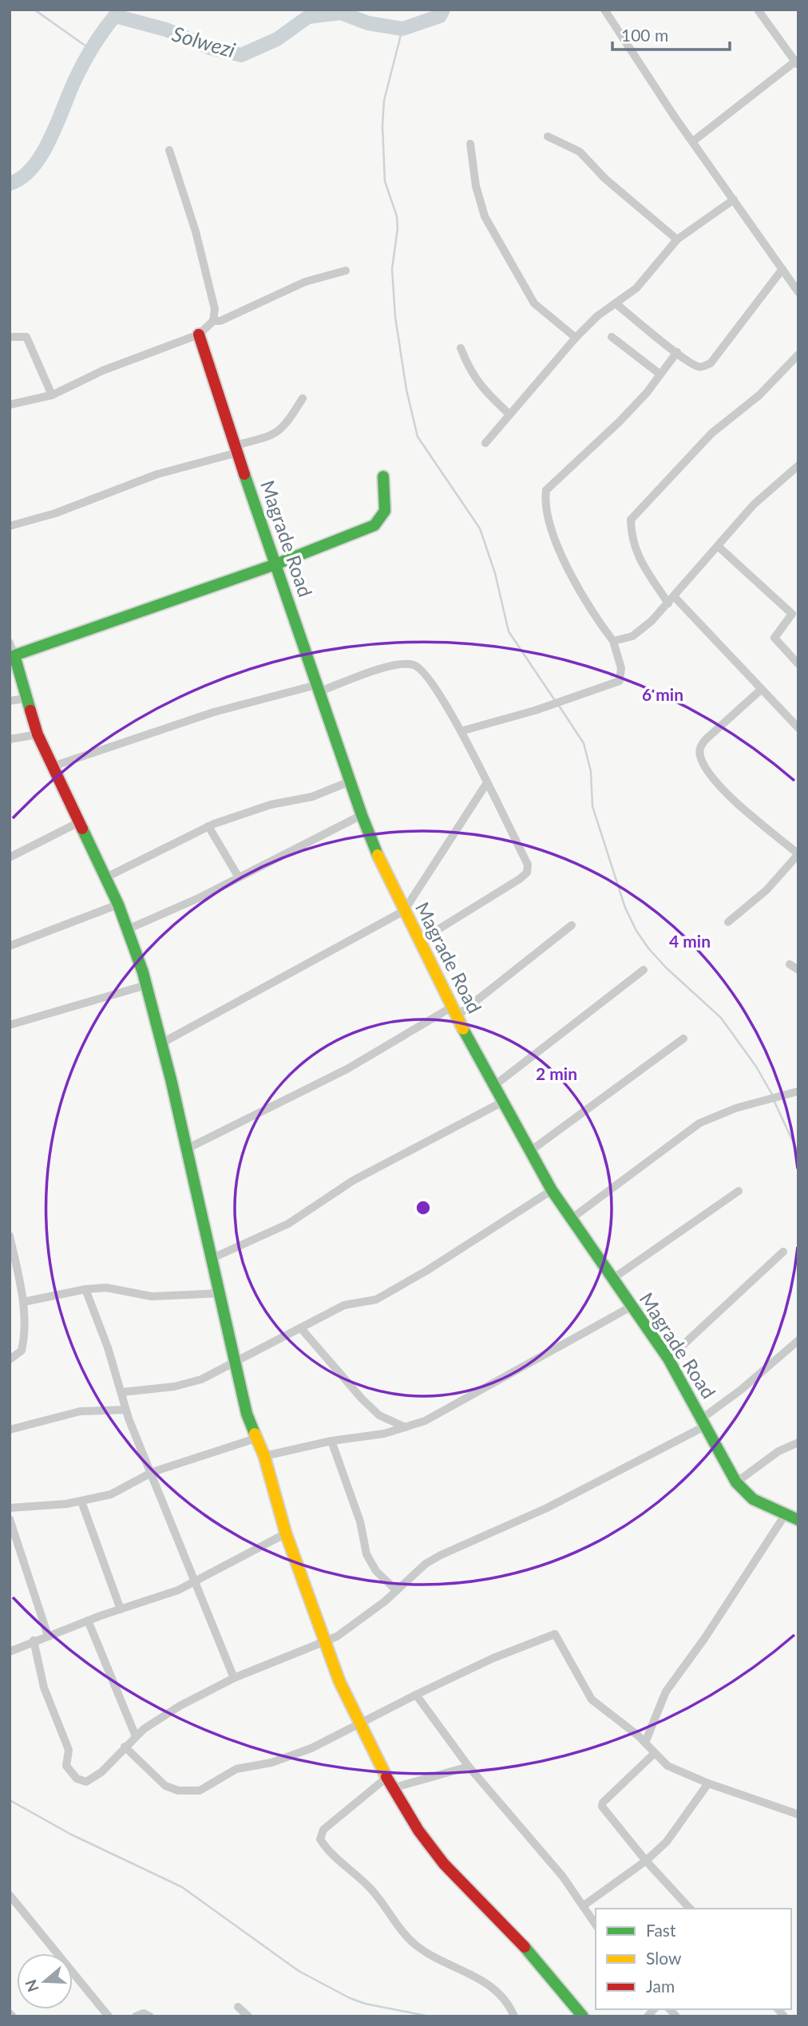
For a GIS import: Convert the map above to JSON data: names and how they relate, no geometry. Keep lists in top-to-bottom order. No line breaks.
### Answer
{"streets":{"street":["Magrade Road"]},"water":["Solwezi"],"legend":["Fast","Slow","Jam"],"scale_bar":"100 m","north":"left","rings":["6 min","4 min","2 min"]}
